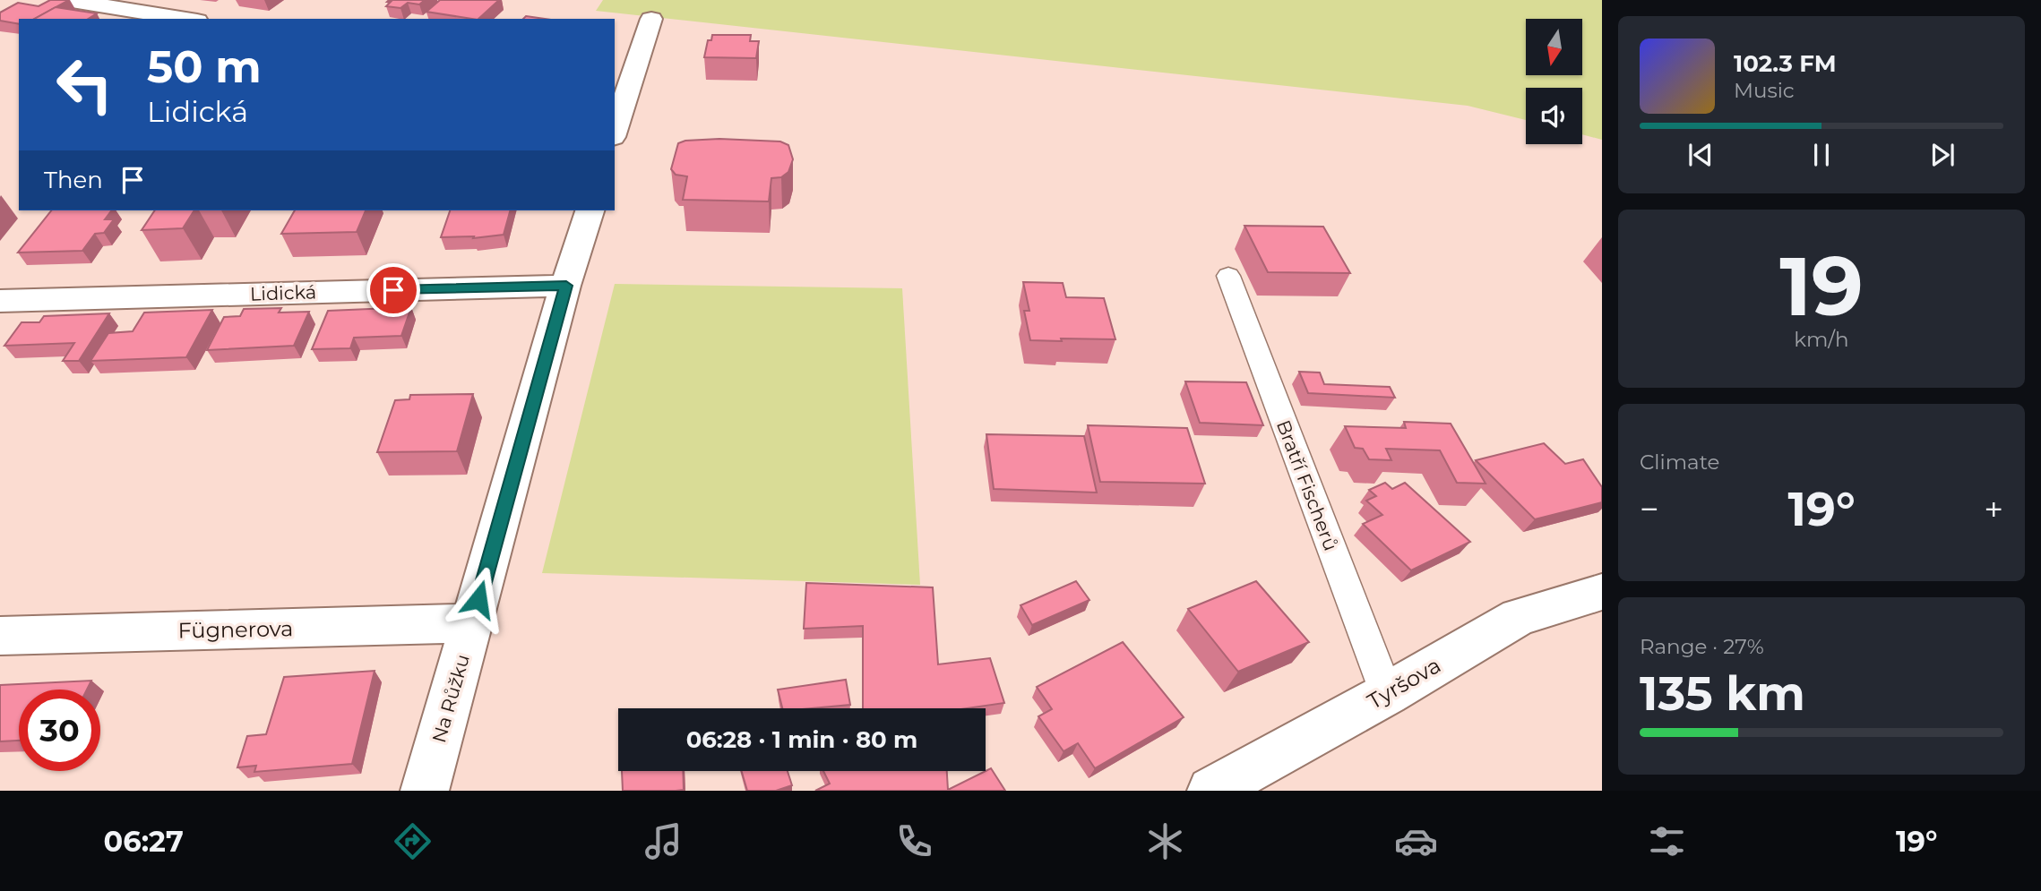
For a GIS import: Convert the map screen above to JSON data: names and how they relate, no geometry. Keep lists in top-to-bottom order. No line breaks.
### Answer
{"streets":{"street":["Lidická","Fügnerova","Tyršova","Na Růžku"],"lane":["Bratří Fischerů"]},"crossings":[["Lidická","Na Růžku"],["Bratří Fischerů","Tyršova"],["Fügnerova","Na Růžku"]],"north":"bottom","page":{"turn":["50 m","Lidická"],"song":["102.3 FM","Music"],"then":"Then","tile":[["19","km/h"],"Climate",["Range · 27%","135 km"]],"heat":["−","19°","+"],"limit":"30","trip":"06:28 · 1 min · 80 m","tabs":["06:27","19°"]}}
